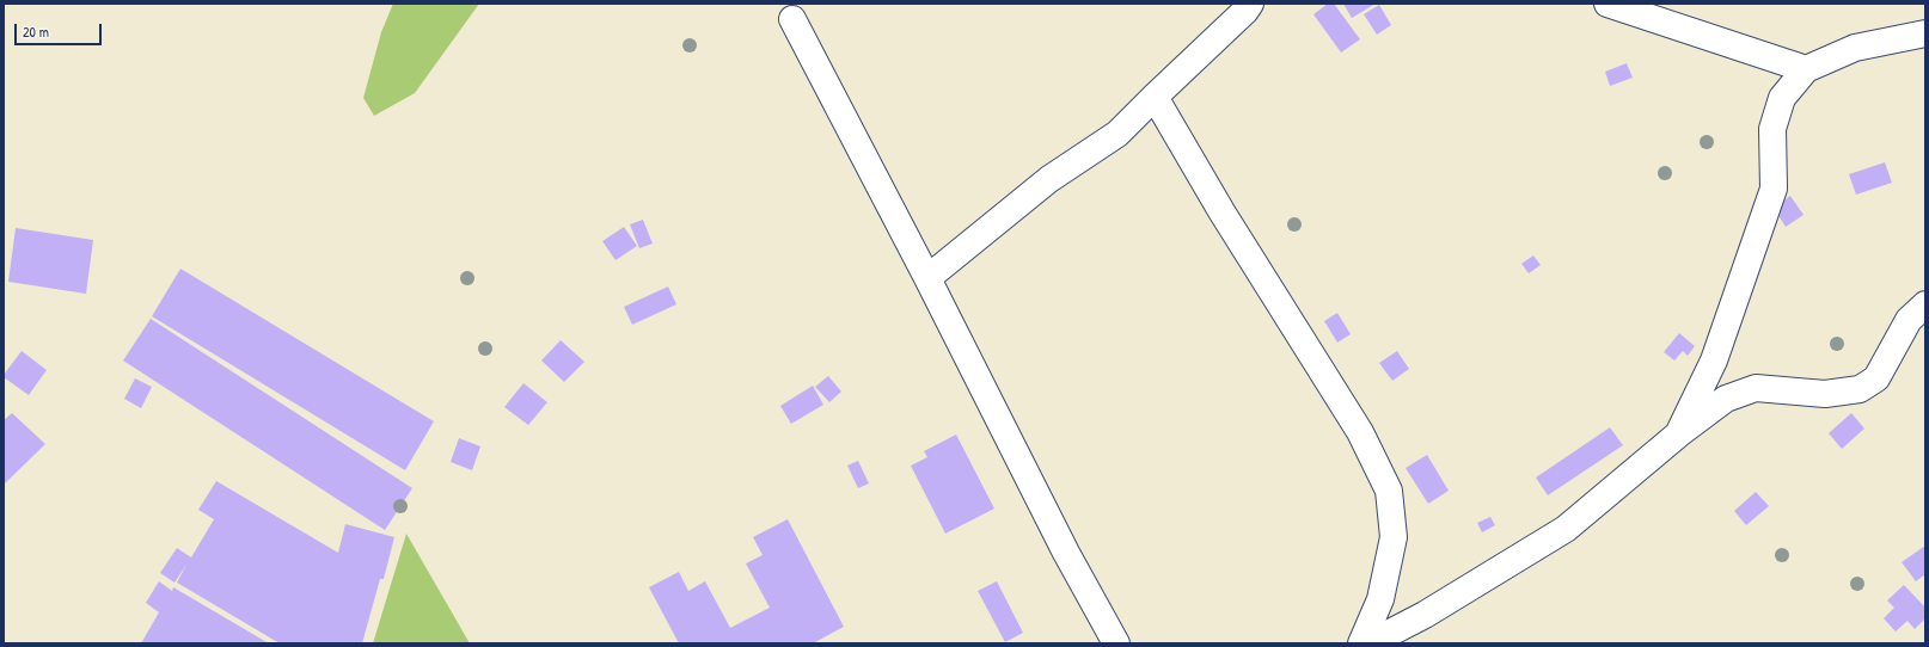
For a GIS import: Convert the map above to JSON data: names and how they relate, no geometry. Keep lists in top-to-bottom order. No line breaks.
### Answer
{"scale_bar":"20 m"}
